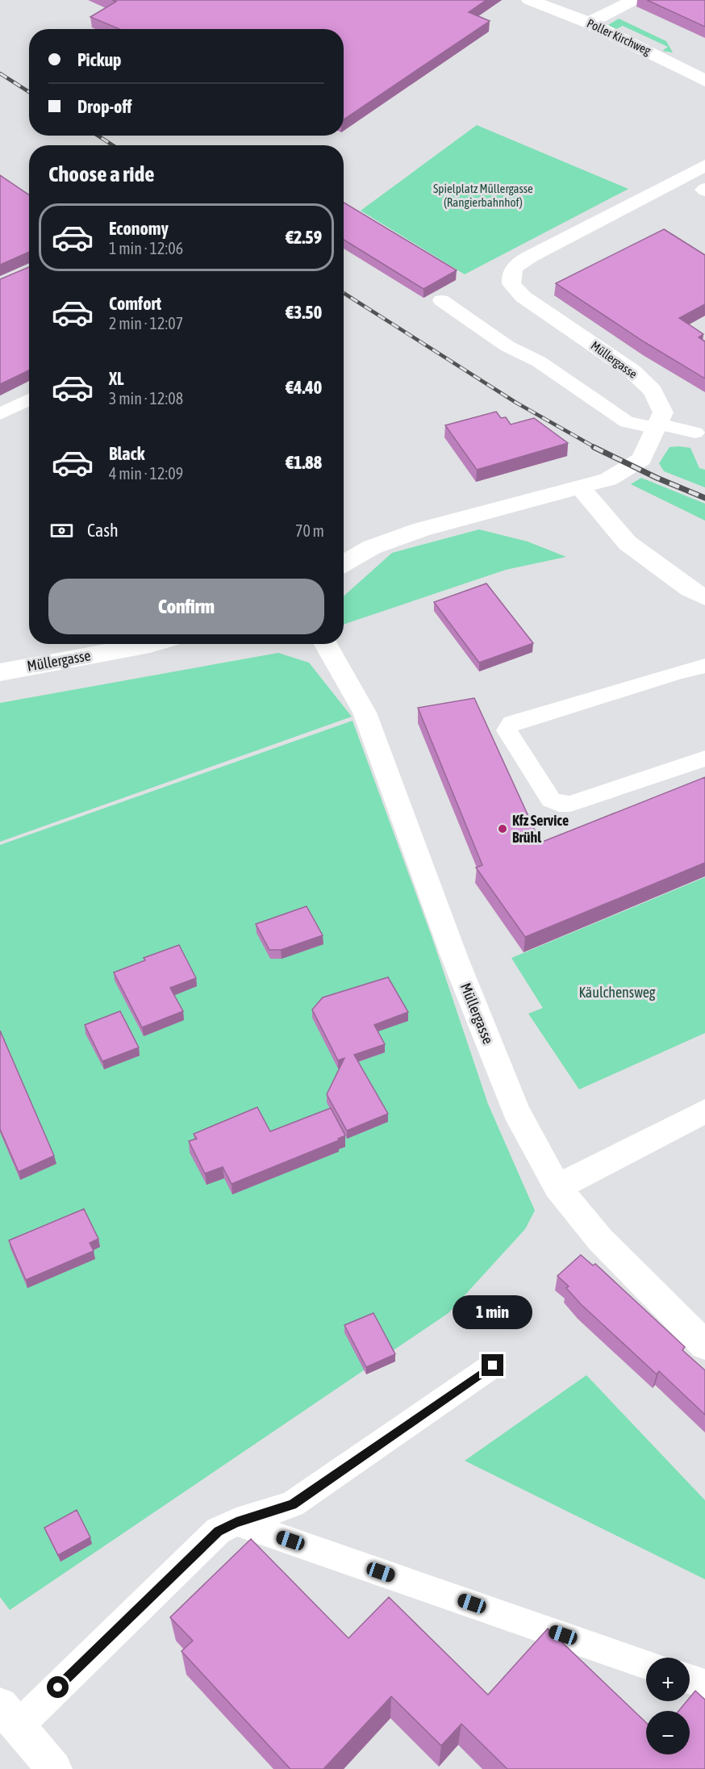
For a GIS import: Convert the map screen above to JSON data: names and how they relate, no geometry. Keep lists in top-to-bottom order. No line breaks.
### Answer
{"streets":{"street":["Poller Kirchweg","Müllergasse"]},"parks":["Spielplatz Müllergasse (Rangierbahnhof)","Käulchensweg"],"places":["Kfz Service Brühl"],"page":{"banner":["Pickup","Drop-off"],"heading":"Choose a ride","list":[{"name":"Economy","note":"1 min · 12:06","value":"€2.59"},{"name":"Comfort","note":"2 min · 12:07","value":"€3.50"},{"name":"XL","note":"3 min · 12:08","value":"€4.40"},{"name":"Black","note":"4 min · 12:09","value":"€1.88"}],"pay":["Cash","70 m"],"buttons":"Confirm","bubble":"1 min","map_buttons":["+","−"]}}
